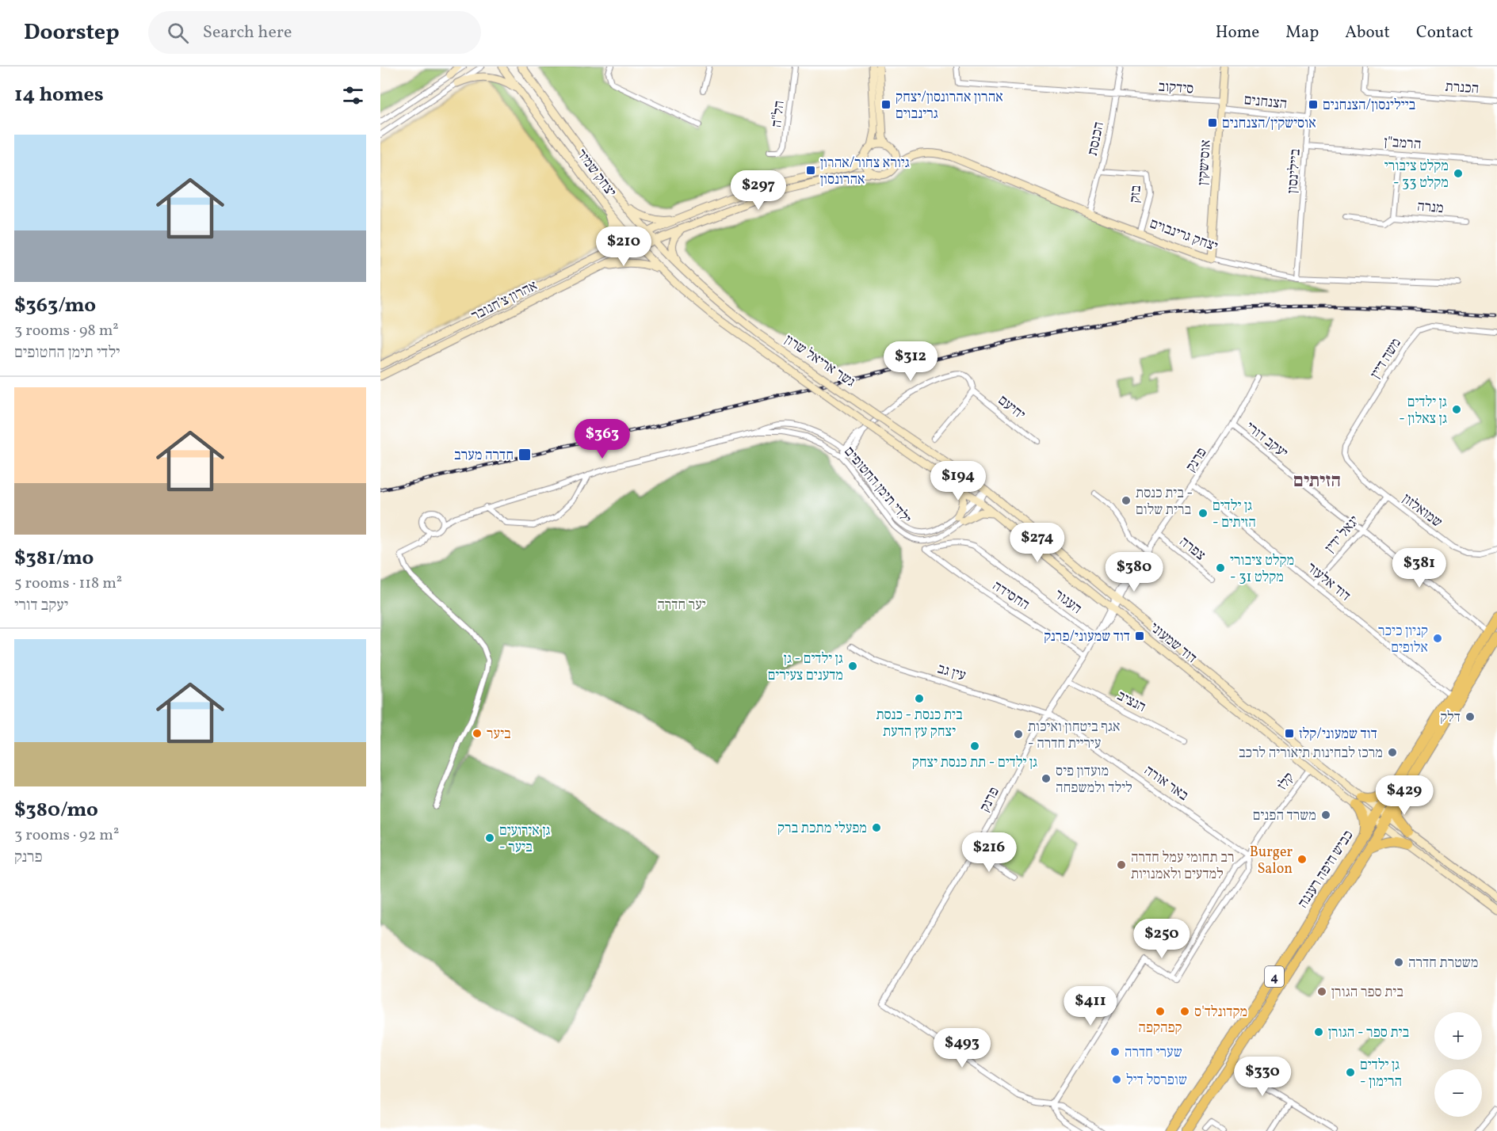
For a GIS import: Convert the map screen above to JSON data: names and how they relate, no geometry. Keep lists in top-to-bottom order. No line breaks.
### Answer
{"streets":{"highway":["כביש חיפה רעננה","4"],"main road":["אוסישקין","יצחק שמיר","יצחק גרינבוים","אהרון צ'חנובר","גשר אריאל שרון","דוד שמעוני"],"street":["סידקוב","הכנרת","הצנחנים","הל\"ה","הכנסת","הרמב\"ן","ביילינסון","בזק","מנרה","משה דיין","יחיעם","יעקב דורי","פרנק","ילדי תימן החטופים","שמואלזון","יגאל ידין","צפרה","דוד אלעזר","החסידה","העגור","עין גב","הנציב","קלז","באר אורה"]},"crossings":[["סידקוב","הצנחנים"],["סידקוב","הכנסת"],["סידקוב","אוסישקין"],["הצנחנים","אוסישקין"],["הצנחנים","ביילינסון"],["הכנסת","בזק"],["הכנסת","יצחק גרינבוים"],["הרמב\"ן","ביילינסון"],["אוסישקין","יצחק גרינבוים"],["ביילינסון","יצחק גרינבוים"],["יצחק שמיר","אהרון צ'חנובר"],["יצחק שמיר","גשר אריאל שרון"],["בזק","יצחק גרינבוים"],["יצחק גרינבוים","אהרון צ'חנובר"],["משה דיין","שמואלזון"],["גשר אריאל שרון","ילדי תימן החטופים"],["גשר אריאל שרון","דוד שמעוני"],["יחיעם","ילדי תימן החטופים"],["יעקב דורי","פרנק"],["יעקב דורי","יגאל ידין"],["יעקב דורי","כביש חיפה רעננה"],["פרנק","צפרה"],["פרנק","דוד אלעזר"],["פרנק","החסידה"],["פרנק","העגור"],["פרנק","דוד שמעוני"],["פרנק","עין גב"],["פרנק","הנציב"],["פרנק","באר אורה"],["ילדי תימן החטופים","דוד שמעוני"],["שמואלזון","יגאל ידין"],["יגאל ידין","דוד אלעזר"],["דוד אלעזר","כביש חיפה רעננה"],["החסידה","העגור"],["דוד שמעוני","קלז"],["דוד שמעוני","כביש חיפה רעננה"],["עין גב","באר אורה"],["קלז","באר אורה"]],"districts":["הזיתים"],"parks":["יער חדרה"],"places":{"transit":["אהרון אהרונסון/יצחק גרינבוים","ביילינסון/הצנחנים","אוסישקין/הצנחנים","גיורא צחור/אהרון אהרונסון","חדרה מערב","דוד שמעוני/פרנק","דוד שמעוני/קלז"],"other":["מקלט ציבורי - מקלט 33","גן ילדים - גן צאלון","בית כנסת - ברית שלום","גן ילדים - הזיתים","מקלט ציבורי - מקלט 31","קניון כיכר אלופים","גן ילדים - גן מדענים צעירים","בית כנסת - כנסת יצחק עץ הדעת","דלק","ביער","אגף ביטחון ואיכות - עיריית חדרה","גן ילדים - תת כנסת יצחק","מרכז לבחינות תיאוריה לרכב","מועדון פיס לילד ולמשפחה","משרד הפנים","מפעלי מתכת ברק","גן אירועים - ביער","Burger Salon","רב תחומי עמל חדרה למדעים ולאמנויות","משטרת חדרה","בית ספר הגורן","קפהקפה","מקדונלד'ס","בית ספר - הגורן","שערי חדרה","גן ילדים - הרימון","שופרסל דיל"]},"page":{"header":"Doorstep","search":"Search here","nav":["Home","Map","About","Contact"],"heading":"14 homes","list":[{"name":"$363/mo","note":"3 rooms · 98 m² · ילדי תימן החטופים"},{"name":"$381/mo","note":"5 rooms · 118 m² · יעקב דורי"},{"name":"$380/mo","note":"3 rooms · 92 m² · פרנק"}],"price":["$297","$210","$312","$363","$194","$274","$381","$380","$429","$216","$250","$411","$493","$330"],"map_buttons":["+","−"]}}
